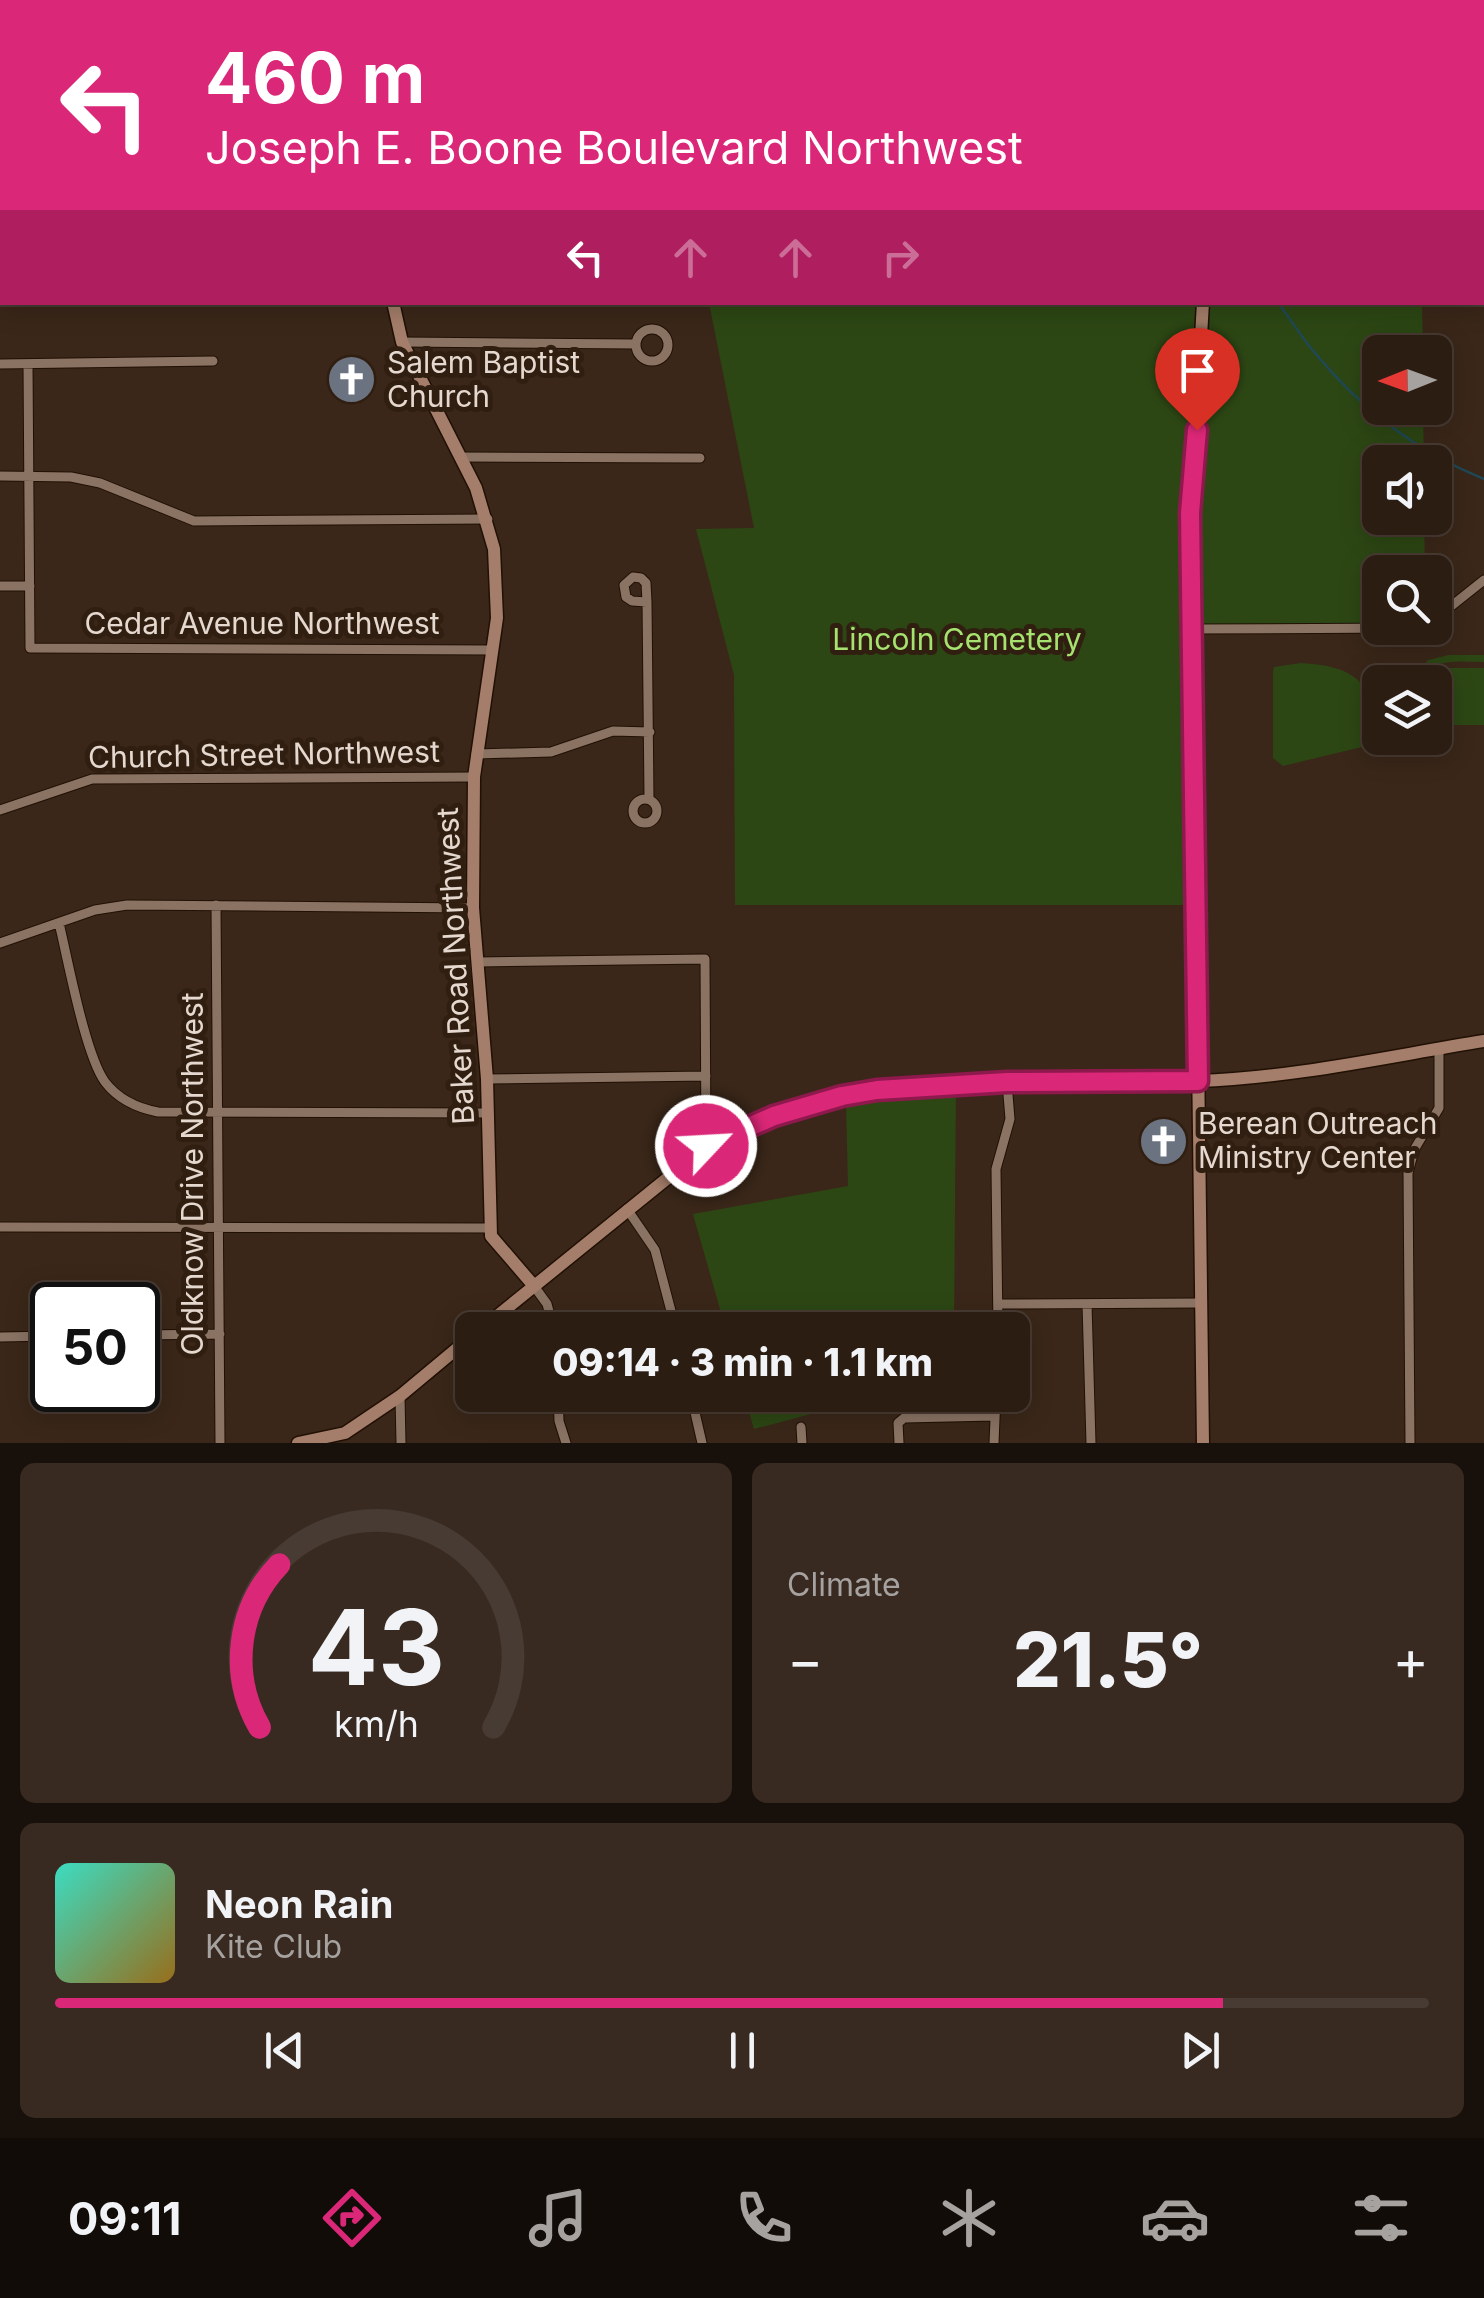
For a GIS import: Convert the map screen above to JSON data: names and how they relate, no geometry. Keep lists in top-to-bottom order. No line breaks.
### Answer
{"streets":{"main road":["Baker Road Northwest"],"street":["Cedar Avenue Northwest","Church Street Northwest","Oldknow Drive Northwest"]},"crossings":[["Cedar Avenue Northwest","Baker Road Northwest"],["Church Street Northwest","Baker Road Northwest"]],"parks":["Lincoln Cemetery"],"places":{"church":["Salem Baptist Church","Berean Outreach Ministry Center"]},"north":"left","page":{"turn":["460 m","Joseph E. Boone Boulevard Northwest"],"limit":"50","trip":"09:14 · 3 min · 1.1 km","tile":"Climate","heat":["−","21.5°","+"],"song":["Neon Rain","Kite Club"],"tabs":"09:11","gauge":["43","km/h"]}}
